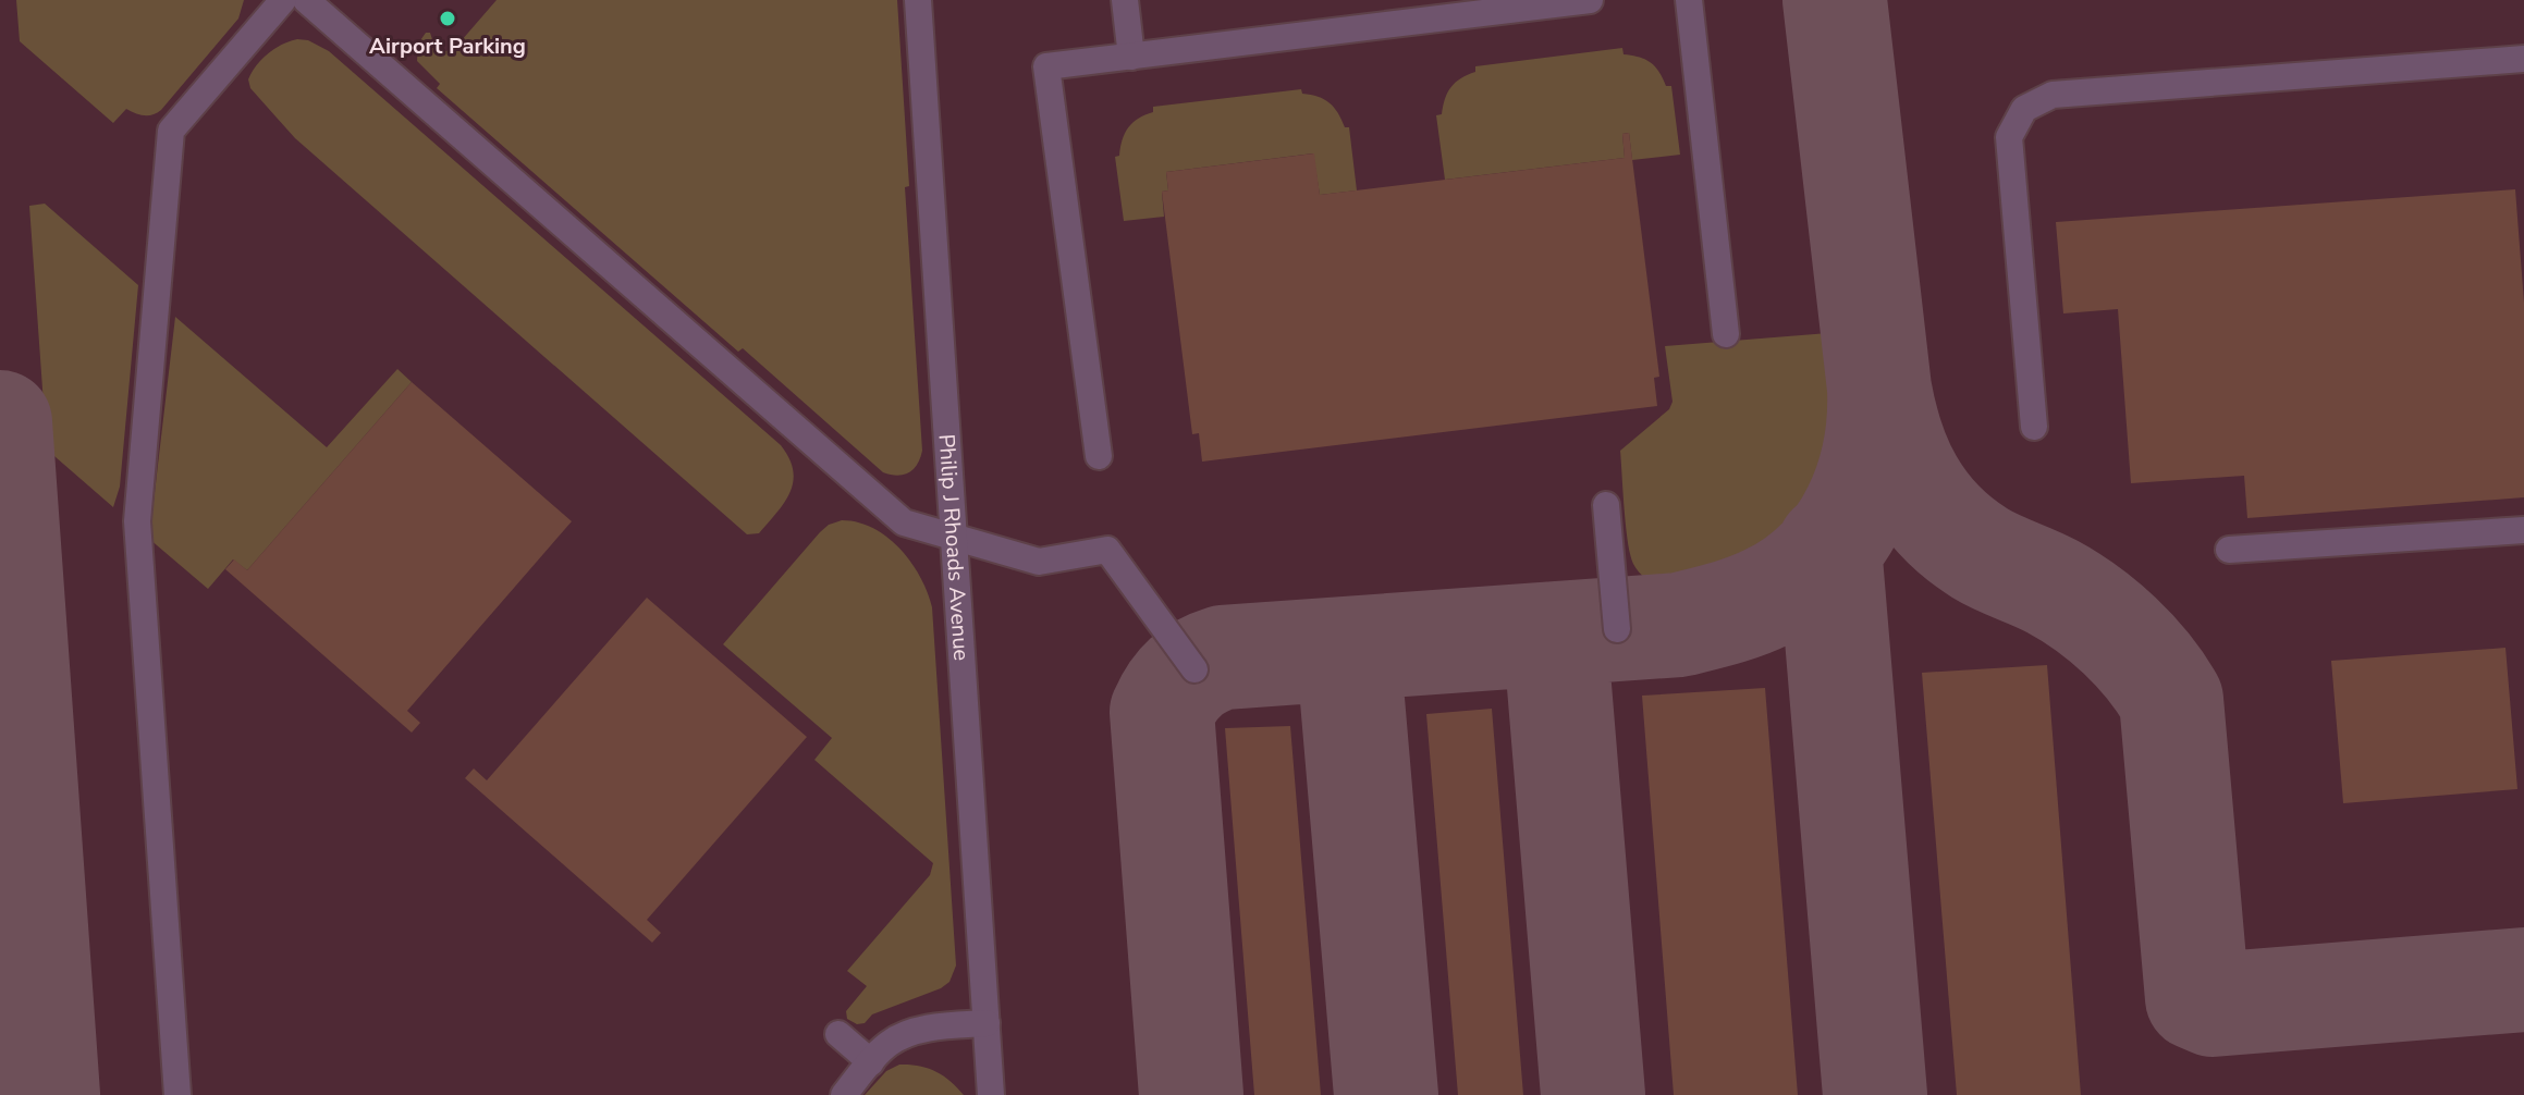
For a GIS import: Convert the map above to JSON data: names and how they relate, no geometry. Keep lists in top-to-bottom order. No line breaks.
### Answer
{"streets":{"lane":["Philip J Rhoads Avenue"]},"places":["Airport Parking"]}
